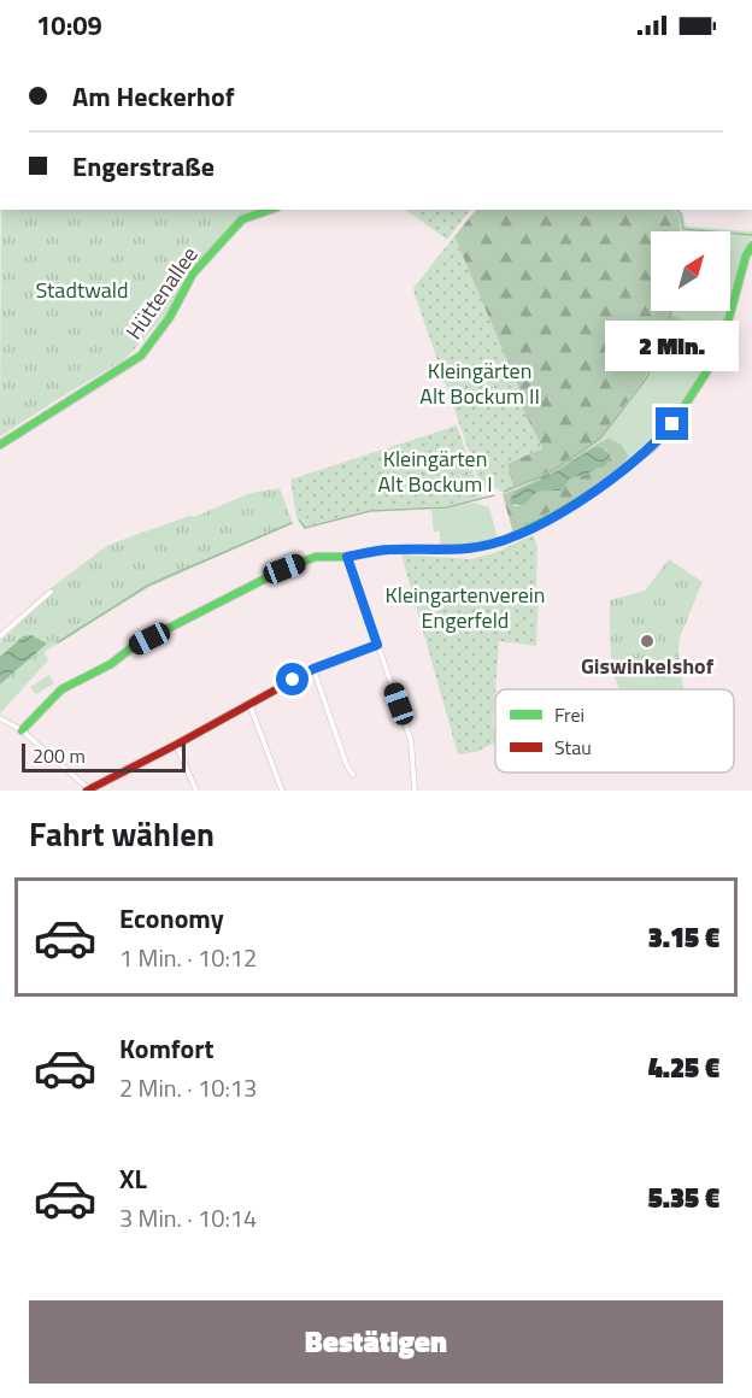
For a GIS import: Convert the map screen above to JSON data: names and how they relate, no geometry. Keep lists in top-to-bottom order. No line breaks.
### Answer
{"streets":{"street":["Hüttenallee"]},"parks":["Stadtwald","Kleingärten Alt Bockum II","Kleingärten Alt Bockum I","Kleingartenverein Engerfeld"],"places":["Giswinkelshof"],"legend":["Frei","Stau"],"scale_bar":"200 m","north":"top right","page":{"status":"10:09","banner":["Am Heckerhof","Engerstraße"],"bubble":"2 Min.","scale":"200 m","heading":"Fahrt wählen","list":[{"name":"Economy","note":"1 Min. · 10:12","value":"3.15 €"},{"name":"Komfort","note":"2 Min. · 10:13","value":"4.25 €"},{"name":"XL","note":"3 Min. · 10:14","value":"5.35 €"}],"buttons":"Bestätigen"}}
